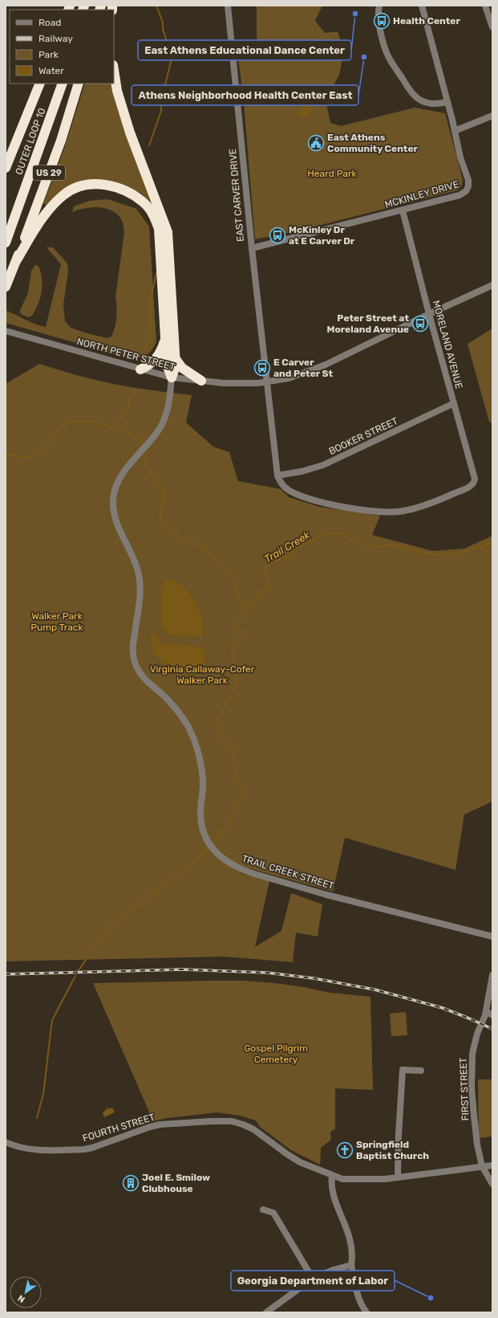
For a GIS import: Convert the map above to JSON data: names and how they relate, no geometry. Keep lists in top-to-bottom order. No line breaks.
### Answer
{"streets":{"highway":["OUTER LOOP 10","US 29"],"street":["MCKINLEY DRIVE","EAST CARVER DRIVE","MORELAND AVENUE","NORTH PETER STREET","BOOKER STREET","TRAIL CREEK STREET","FIRST STREET","FOURTH STREET"]},"crossings":[["MCKINLEY DRIVE","EAST CARVER DRIVE"],["MCKINLEY DRIVE","MORELAND AVENUE"],["EAST CARVER DRIVE","MORELAND AVENUE"],["EAST CARVER DRIVE","NORTH PETER STREET"],["EAST CARVER DRIVE","BOOKER STREET"],["MORELAND AVENUE","NORTH PETER STREET"],["MORELAND AVENUE","BOOKER STREET"],["NORTH PETER STREET","TRAIL CREEK STREET"],["FIRST STREET","FOURTH STREET"]],"water":["Trail Creek"],"parks":["Heard Park","Walker Park Pump Track","Virginia Callaway-Cofer Walker Park","Gospel Pilgrim Cemetery"],"places":{"other":["East Athens Educational Dance Center","Athens Neighborhood Health Center East","Georgia Department of Labor"],"bus stop":["Health Center","McKinley Dr at E Carver Dr","Peter Street at Moreland Avenue","E Carver and Peter St"],"public building":["East Athens Community Center"],"church":["Springfield Baptist Church"],"building":["Joel E. Smilow Clubhouse"]},"legend":["Road","Railway","Park","Water"],"north":"bottom left"}
